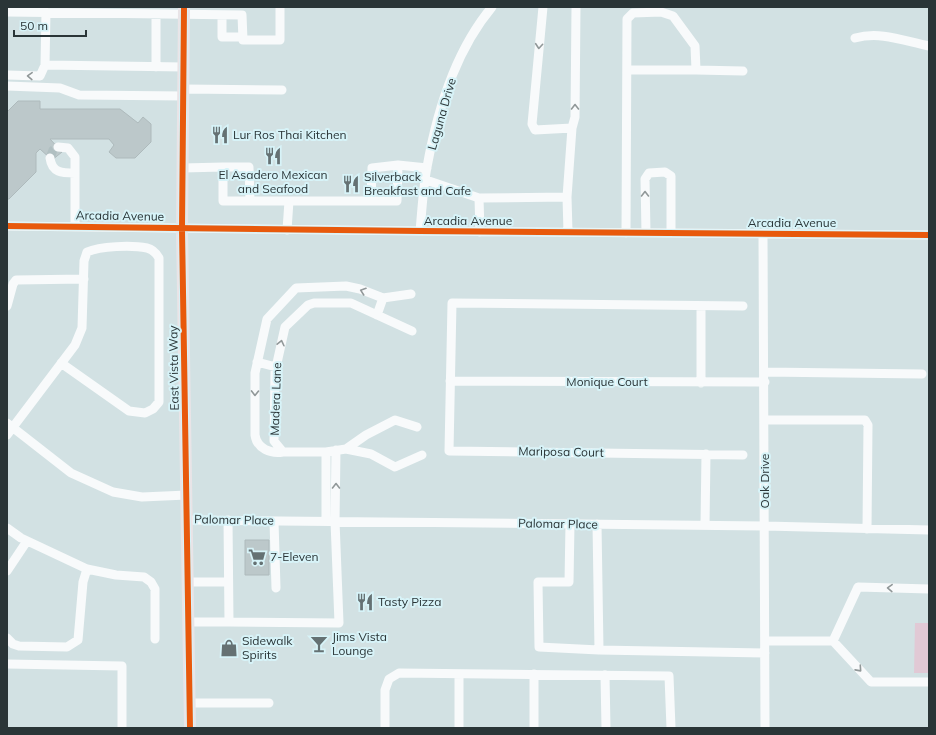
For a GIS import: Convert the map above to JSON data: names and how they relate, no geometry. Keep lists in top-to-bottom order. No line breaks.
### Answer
{"streets":{"main road":["East Vista Way"],"street":["Laguna Drive","Arcadia Avenue","Monique Court","Madera Lane","Mariposa Court","Oak Drive","Palomar Place"]},"crossings":[["Laguna Drive","Arcadia Avenue"],["Arcadia Avenue","East Vista Way"],["Arcadia Avenue","Oak Drive"],["East Vista Way","Palomar Place"],["Monique Court","Mariposa Court"],["Monique Court","Oak Drive"],["Oak Drive","Palomar Place"]],"places":{"restaurant":["Lur Ros Thai Kitchen","El Asadero Mexican and Seafood","Silverback Breakfast and Cafe","Tasty Pizza"],"supermarket":["7-Eleven"],"bar":["Jims Vista Lounge"],"shop":["Sidewalk Spirits"]},"scale_bar":"50 m"}
